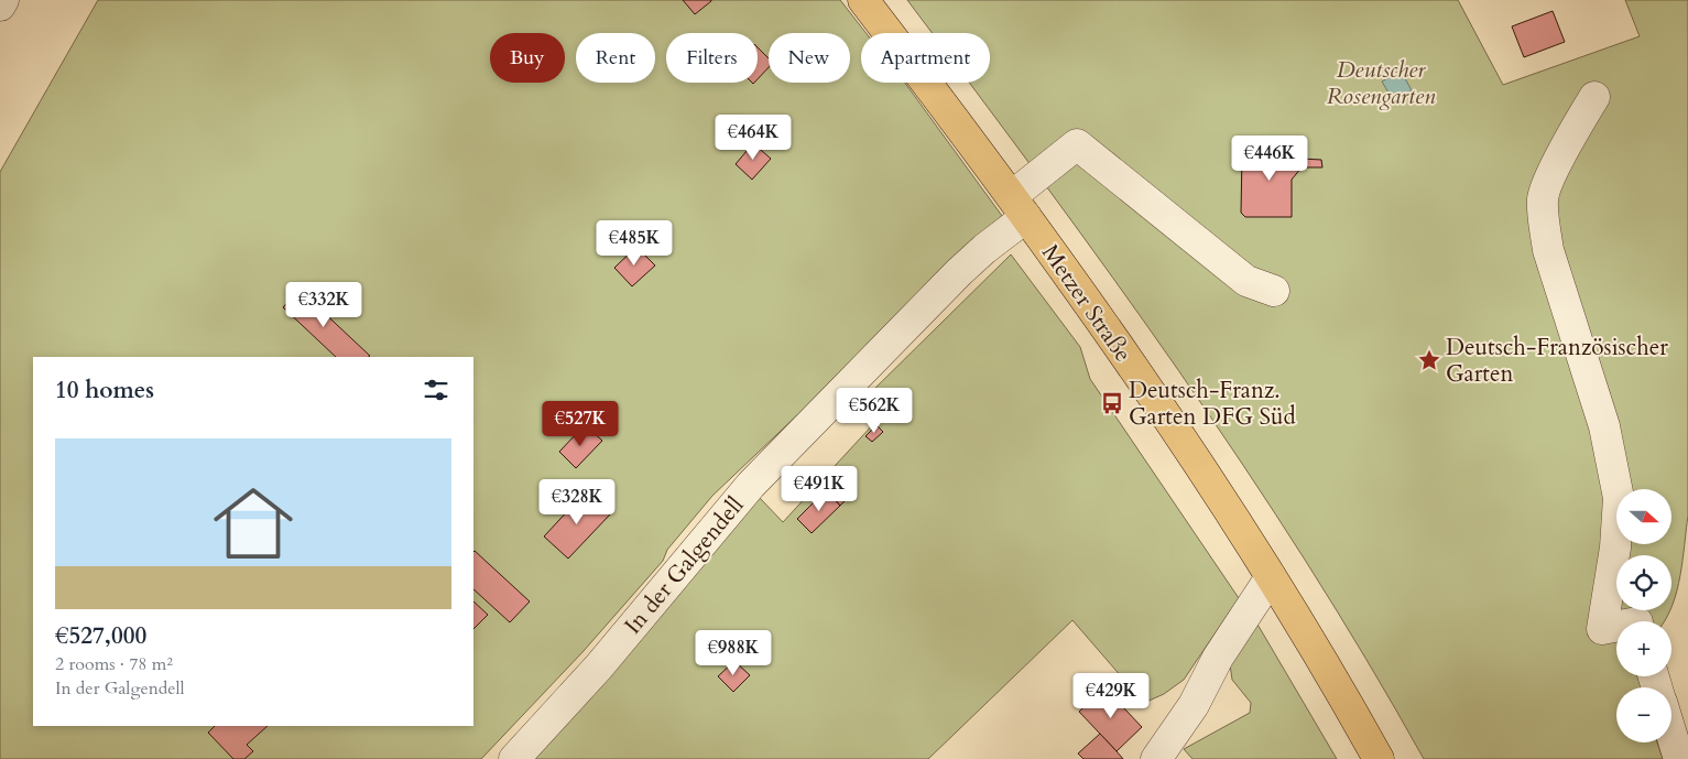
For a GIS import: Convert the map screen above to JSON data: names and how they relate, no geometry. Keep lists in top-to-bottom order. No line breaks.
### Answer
{"streets":{"main road":["Metzer Straße"],"street":["In der Galgendell"]},"crossings":[["Metzer Straße","In der Galgendell"]],"parks":["Deutscher Rosengarten"],"places":{"place":["Deutsch-Französischer Garten"],"bus stop":["Deutsch-Franz. Garten DFG Süd"]},"north":"right","page":{"chip":["Buy","Rent","Filters","New","Apartment"],"price":["€464K","€446K","€485K","€332K","€562K","€527K","€491K","€328K","€988K","€429K"],"heading":"10 homes","list":[{"name":"€527,000","note":"2 rooms · 78 m² · In der Galgendell"}],"map_buttons":["+","−"]}}
